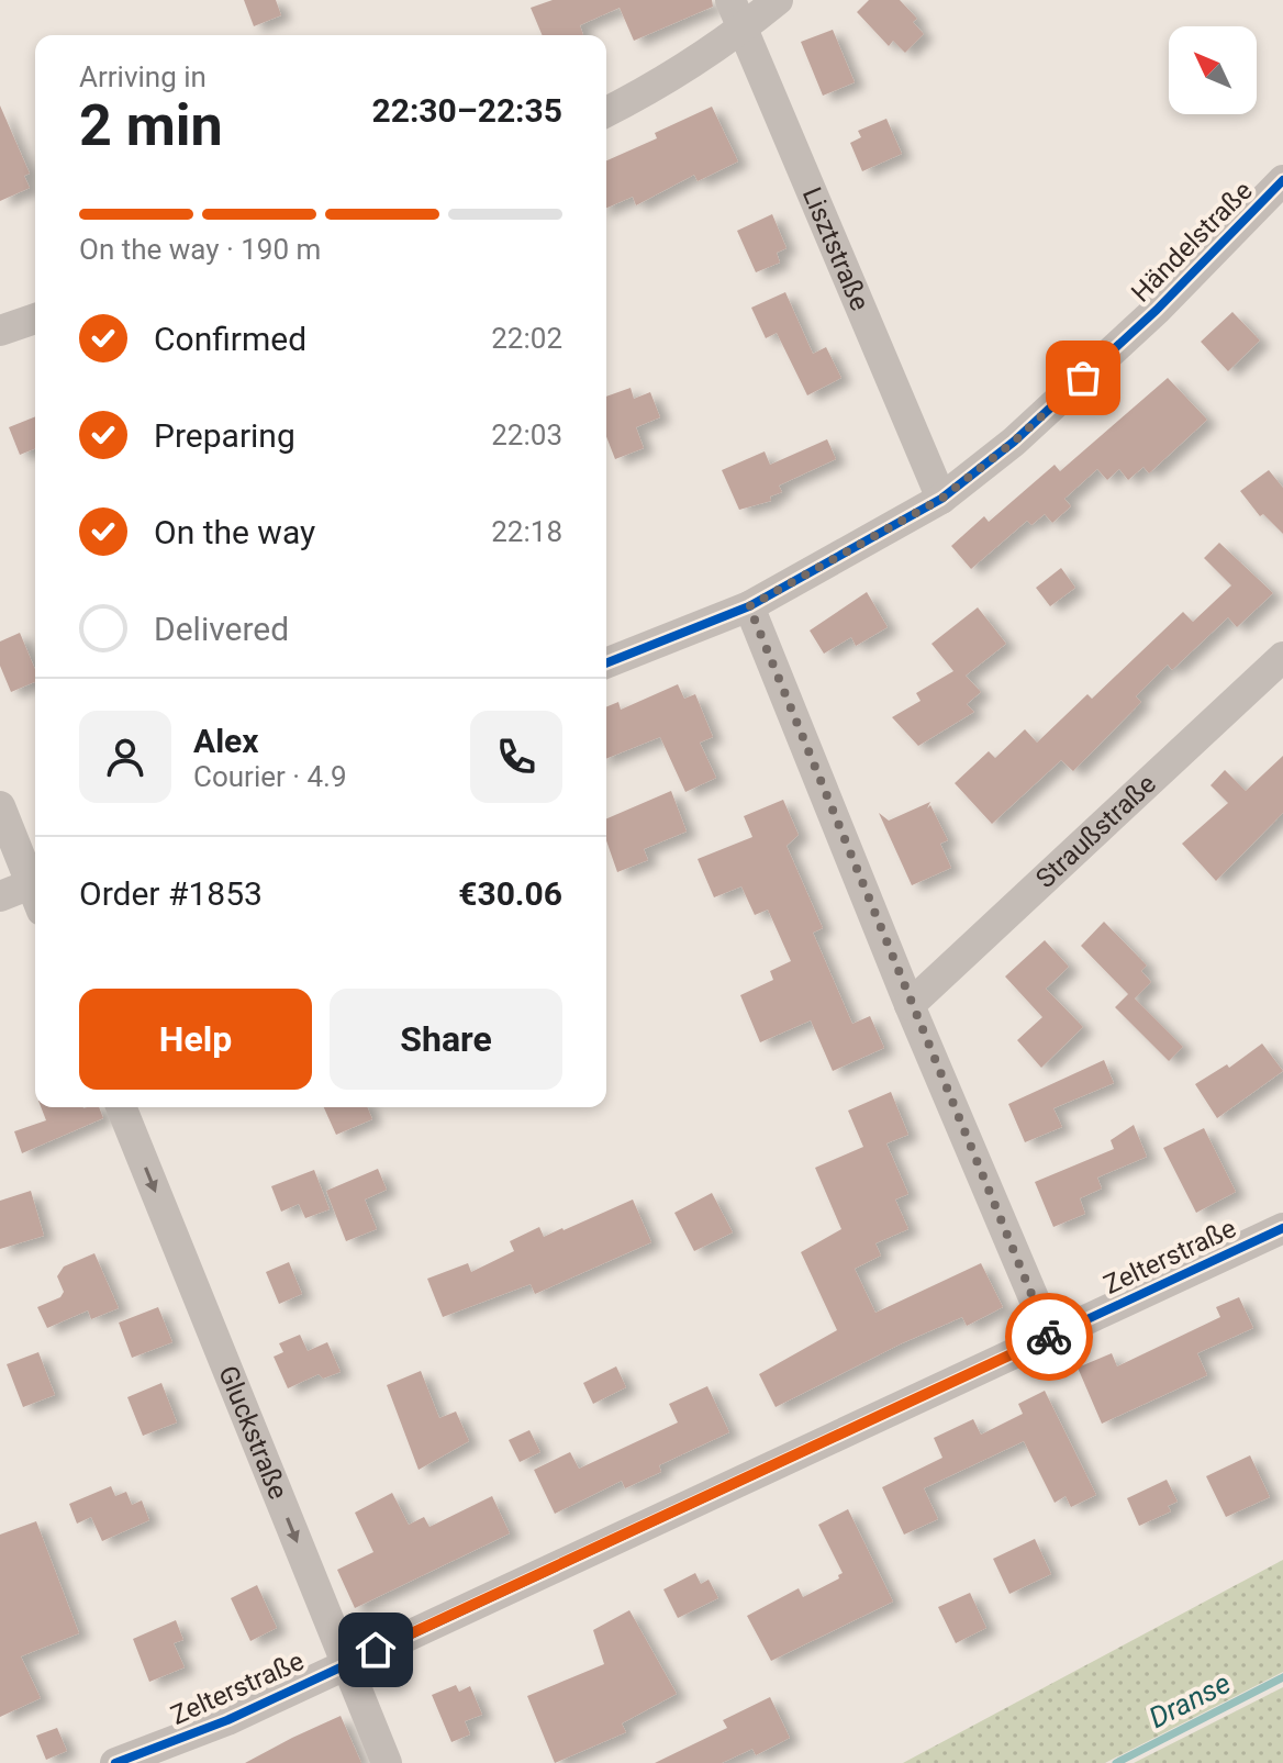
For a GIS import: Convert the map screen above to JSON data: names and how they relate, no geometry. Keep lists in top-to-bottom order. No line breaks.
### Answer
{"streets":{"street":["Händelstraße","Lisztstraße","Straußstraße","Zelterstraße","Gluckstraße"]},"crossings":[["Händelstraße","Lisztstraße"],["Zelterstraße","Gluckstraße"]],"one_way":["Gluckstraße"],"water":["Dranse"],"north":"top left","page":{"heading":["2 min","Arriving in","22:30–22:35"],"panel":["Alex","Courier · 4.9","Order #1853","€30.06"],"bar":"On the way · 190 m","list":[["Confirmed","22:02"],["Preparing","22:03"],["On the way","22:18"],"Delivered"],"buttons":["Help","Share"]}}
